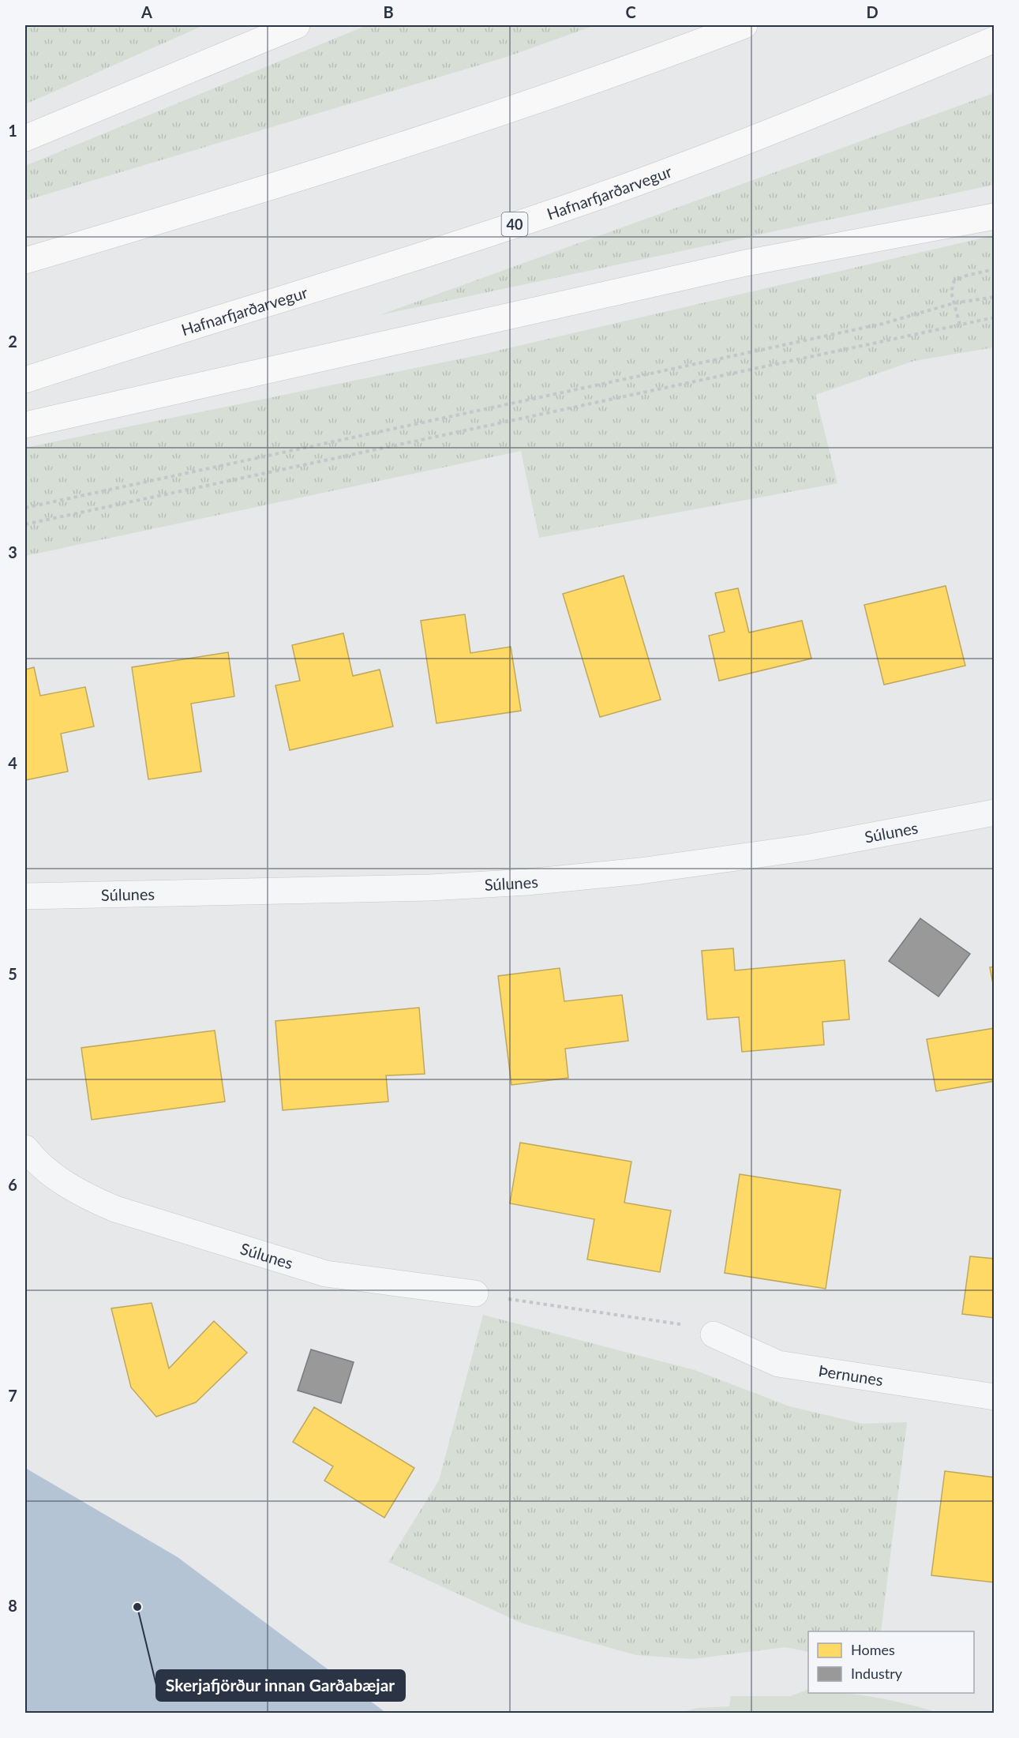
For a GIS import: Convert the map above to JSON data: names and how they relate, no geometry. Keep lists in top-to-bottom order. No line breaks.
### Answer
{"streets":{"main road":["Hafnarfjarðarvegur","40"],"street":["Súlunes","Þernunes"]},"places":["Skerjafjörður innan Garðabæjar"],"legend":["Homes","Industry"],"grid":{"columns":["A","B","C","D"],"rows":["1","2","3","4","5","6","7","8"]}}
